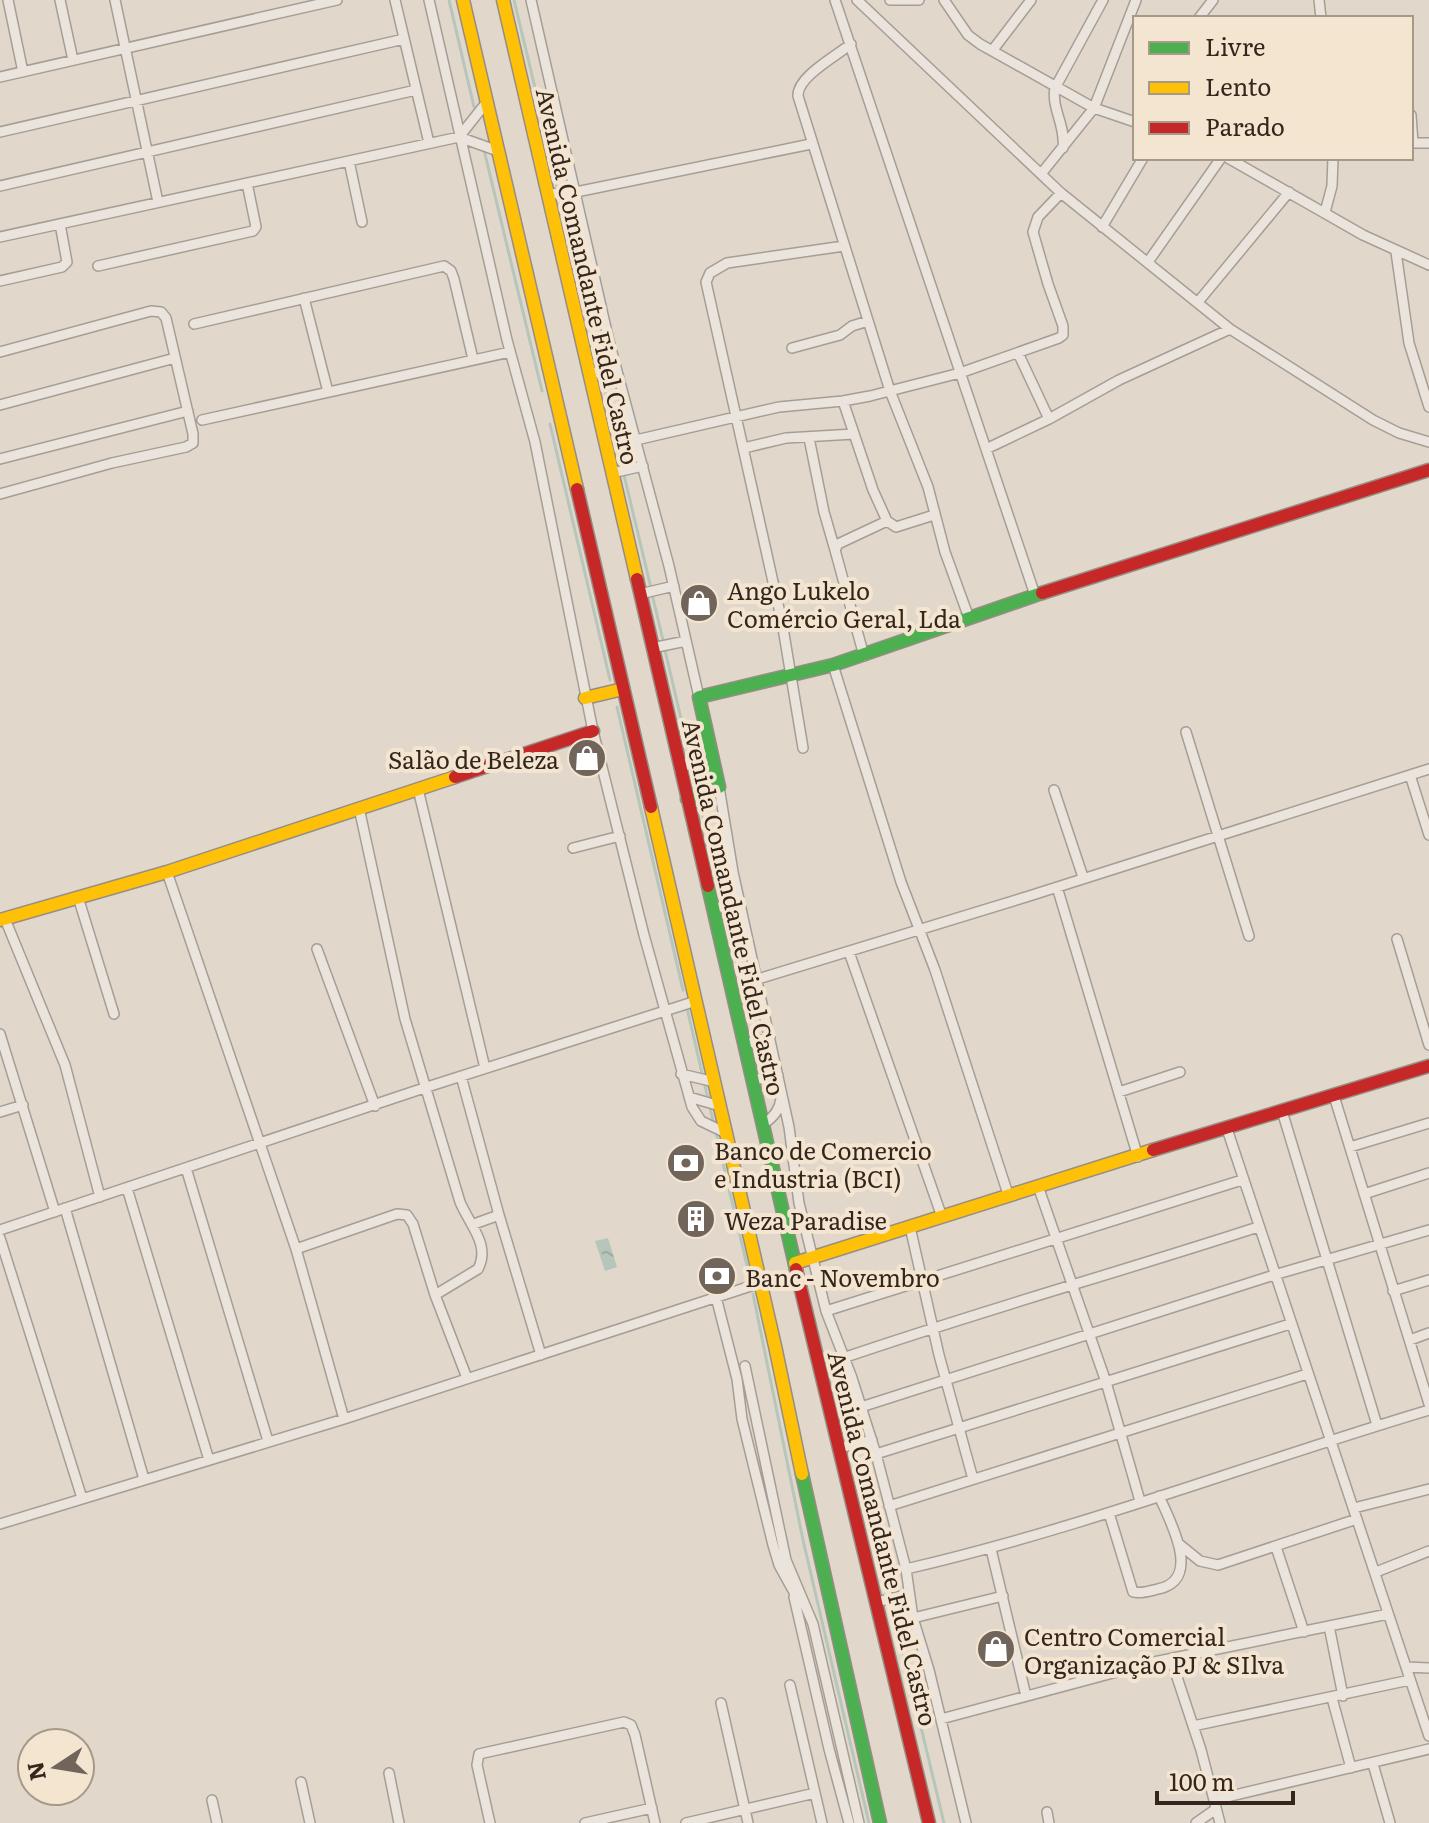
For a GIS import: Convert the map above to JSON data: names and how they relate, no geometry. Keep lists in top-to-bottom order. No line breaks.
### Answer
{"streets":{"main road":["Avenida Comandante Fidel Castro"]},"places":{"shop":["Ango Lukelo Comércio Geral, Lda","Salão de Beleza","Centro Comercial Organização PJ & SIlva"],"bank":["Banco de Comercio e Industria (BCI)","Banc - Novembro"],"building":["Weza Paradise"]},"legend":["Livre","Lento","Parado"],"scale_bar":"100 m","north":"left"}
